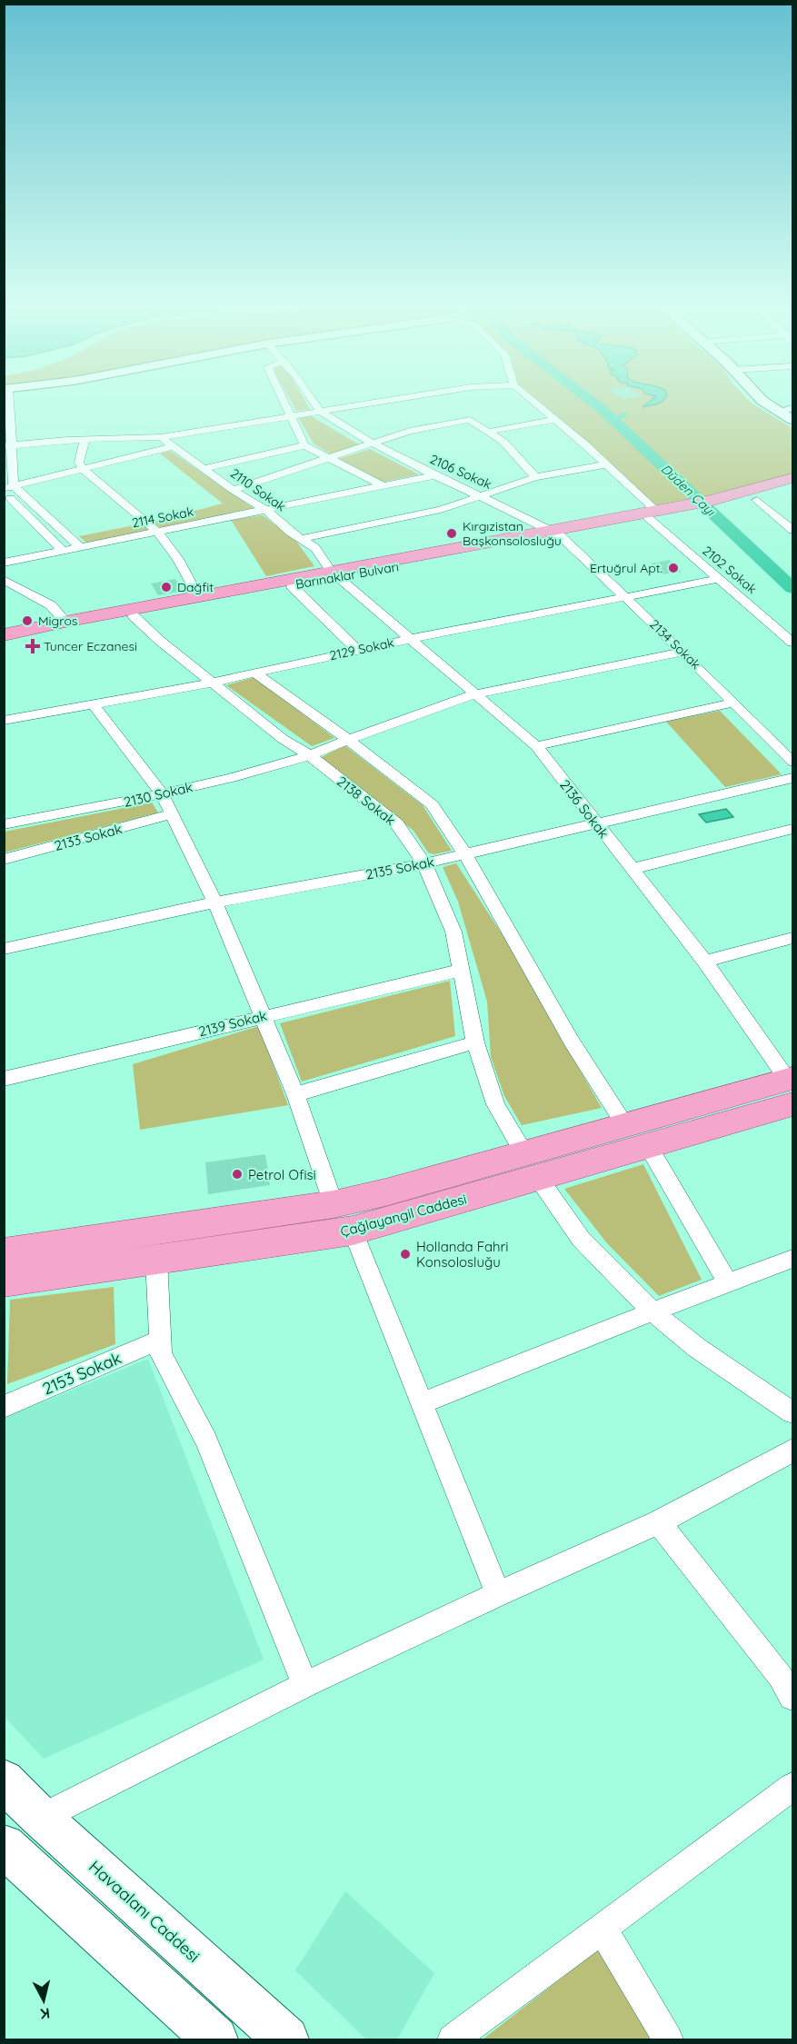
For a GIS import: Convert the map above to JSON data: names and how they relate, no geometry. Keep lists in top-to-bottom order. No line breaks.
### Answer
{"streets":{"main road":["Barınaklar Bulvarı","Çağlayangil Caddesi"],"street":["2106 Sokak","2110 Sokak","2114 Sokak","2102 Sokak","2134 Sokak","2129 Sokak","2130 Sokak","2138 Sokak","2136 Sokak","2133 Sokak","2135 Sokak","2139 Sokak","2153 Sokak","Havaalanı Caddesi"]},"crossings":[["2106 Sokak","2114 Sokak"],["2106 Sokak","Barınaklar Bulvarı"],["2106 Sokak","2134 Sokak"],["2110 Sokak","2114 Sokak"],["2110 Sokak","Barınaklar Bulvarı"],["2110 Sokak","2136 Sokak"],["2102 Sokak","Barınaklar Bulvarı"],["2102 Sokak","2129 Sokak"],["Barınaklar Bulvarı","2134 Sokak"],["Barınaklar Bulvarı","2138 Sokak"],["Barınaklar Bulvarı","2136 Sokak"],["2134 Sokak","2129 Sokak"],["2134 Sokak","2130 Sokak"],["2129 Sokak","2138 Sokak"],["2129 Sokak","2136 Sokak"],["2130 Sokak","2138 Sokak"],["2130 Sokak","2136 Sokak"],["2138 Sokak","2135 Sokak"],["2138 Sokak","2139 Sokak"],["2138 Sokak","Çağlayangil Caddesi"],["2136 Sokak","2135 Sokak"],["2136 Sokak","Çağlayangil Caddesi"]],"water":["Düden Çayı"],"places":{"other":["Kırgızistan Başkonsolosluğu","Ertuğrul Apt.","Dağfit","Migros","Petrol Ofisi","Hollanda Fahri Konsolosluğu"],"health":["Tuncer Eczanesi"]},"north":"bottom"}
